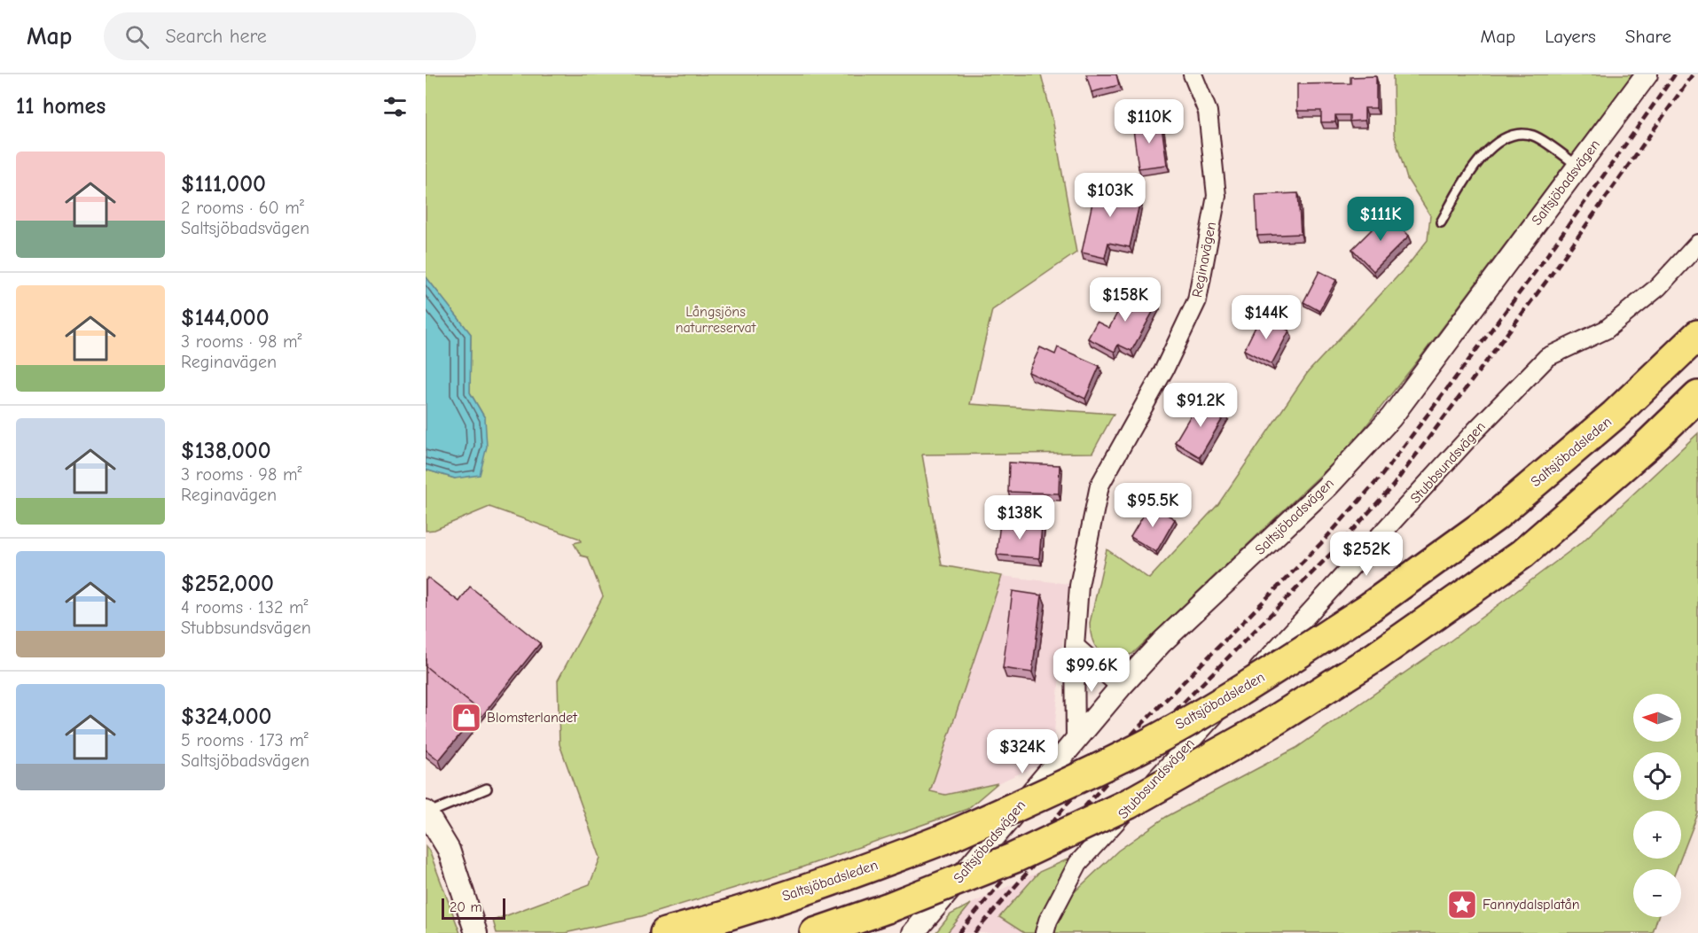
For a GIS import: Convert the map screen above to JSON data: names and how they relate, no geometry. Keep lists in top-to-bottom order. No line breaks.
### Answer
{"streets":{"highway":["Saltsjöbadsleden"],"street":["Saltsjöbadsvägen","Reginavägen","Stubbsundsvägen"]},"crossings":[["Saltsjöbadsvägen","Reginavägen"]],"parks":["Långsjöns naturreservat"],"places":{"shop":["Blomsterlandet"],"place":["Fannydalsplatån"]},"scale_bar":"20 m","north":"left","page":{"header":"Map","search":"Search here","nav":["Map","Layers","Share"],"heading":"11 homes","price":["$110K","$103K","$111K","$158K","$144K","$91.2K","$95.5K","$138K","$252K","$99.6K","$324K"],"list":[{"name":"$111,000","note":"2 rooms · 60 m² · Saltsjöbadsvägen"},{"name":"$144,000","note":"3 rooms · 98 m² · Reginavägen"},{"name":"$138,000","note":"3 rooms · 98 m² · Reginavägen"},{"name":"$252,000","note":"4 rooms · 132 m² · Stubbsundsvägen"},{"name":"$324,000","note":"5 rooms · 173 m² · Saltsjöbadsvägen"}],"map_buttons":["+","−"],"scale":"20 m"}}
